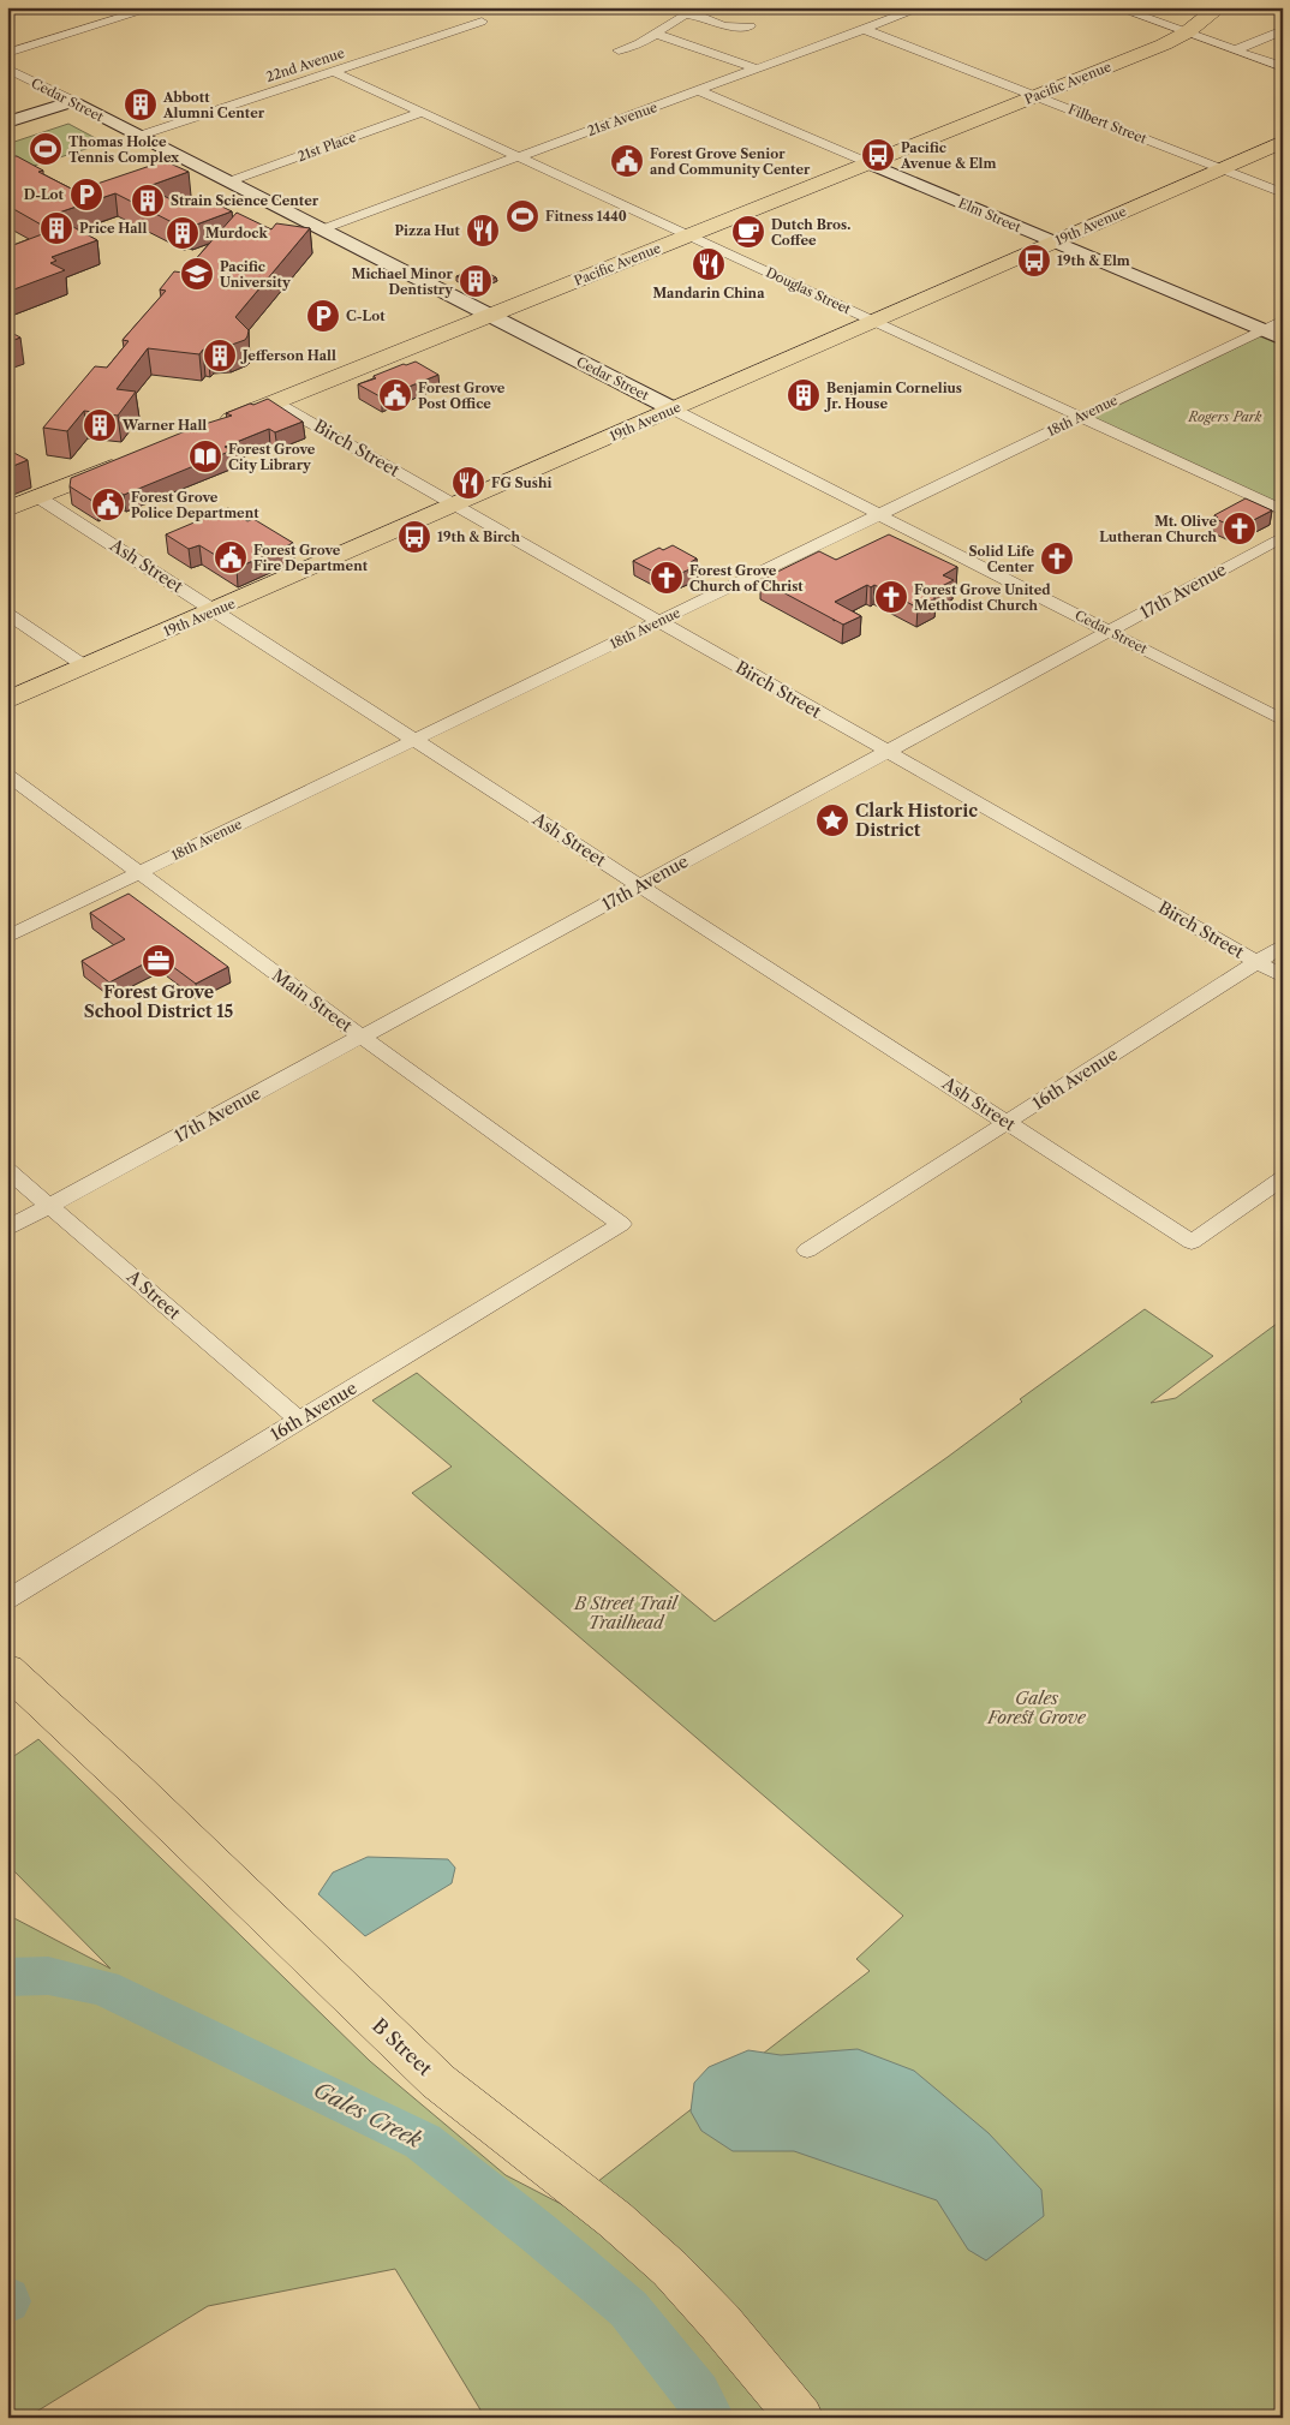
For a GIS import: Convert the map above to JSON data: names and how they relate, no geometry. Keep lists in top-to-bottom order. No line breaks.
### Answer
{"streets":{"main road":["Pacific Avenue","19th Avenue","B Street"],"street":["22nd Avenue","Cedar Street","21st Avenue","Filbert Street","21st Place","Elm Street","Douglas Street","18th Avenue","Birch Street","Ash Street","17th Avenue","Main Street","16th Avenue","A Street"]},"crossings":[["22nd Avenue","Cedar Street"],["22nd Avenue","Douglas Street"],["Pacific Avenue","Cedar Street"],["Pacific Avenue","Filbert Street"],["Pacific Avenue","Elm Street"],["Pacific Avenue","Douglas Street"],["Pacific Avenue","Birch Street"],["Cedar Street","21st Avenue"],["Cedar Street","21st Place"],["Cedar Street","19th Avenue"],["Cedar Street","18th Avenue"],["Cedar Street","17th Avenue"],["21st Avenue","Filbert Street"],["21st Avenue","Elm Street"],["21st Avenue","Douglas Street"],["Filbert Street","19th Avenue"],["21st Place","Douglas Street"],["Elm Street","19th Avenue"],["Elm Street","18th Avenue"],["19th Avenue","Douglas Street"],["19th Avenue","Birch Street"],["19th Avenue","Ash Street"],["Douglas Street","18th Avenue"],["18th Avenue","Birch Street"],["18th Avenue","Ash Street"],["18th Avenue","Main Street"],["Birch Street","17th Avenue"],["Birch Street","16th Avenue"],["Ash Street","17th Avenue"],["Ash Street","16th Avenue"],["17th Avenue","Main Street"],["17th Avenue","A Street"],["Main Street","16th Avenue"],["16th Avenue","A Street"]],"water":["Gales Creek"],"parks":["Rogers Park","B Street Trail Trailhead","Gales Forest Grove"],"places":{"building":["Abbott Alumni Center","Strain Science Center","Price Hall","Murdock","Michael Minor Dentistry","Jefferson Hall","Benjamin Cornelius Jr. House","Warner Hall"],"sports":["Thomas Holce Tennis Complex","Fitness 1440"],"bus stop":["Pacific Avenue & Elm","19th & Elm","19th & Birch"],"public building":["Forest Grove Senior and Community Center","Forest Grove Post Office","Forest Grove Police Department","Forest Grove Fire Department"],"parking":["D-Lot","C-Lot"],"restaurant":["Pizza Hut","Mandarin China","FG Sushi"],"cafe":["Dutch Bros. Coffee"],"school or university":["Pacific University"],"library":["Forest Grove City Library"],"church":["Mt. Olive Lutheran Church","Solid Life Center","Forest Grove Church of Christ","Forest Grove United Methodist Church"],"place":["Clark Historic District"],"office":["Forest Grove School District 15"]}}
